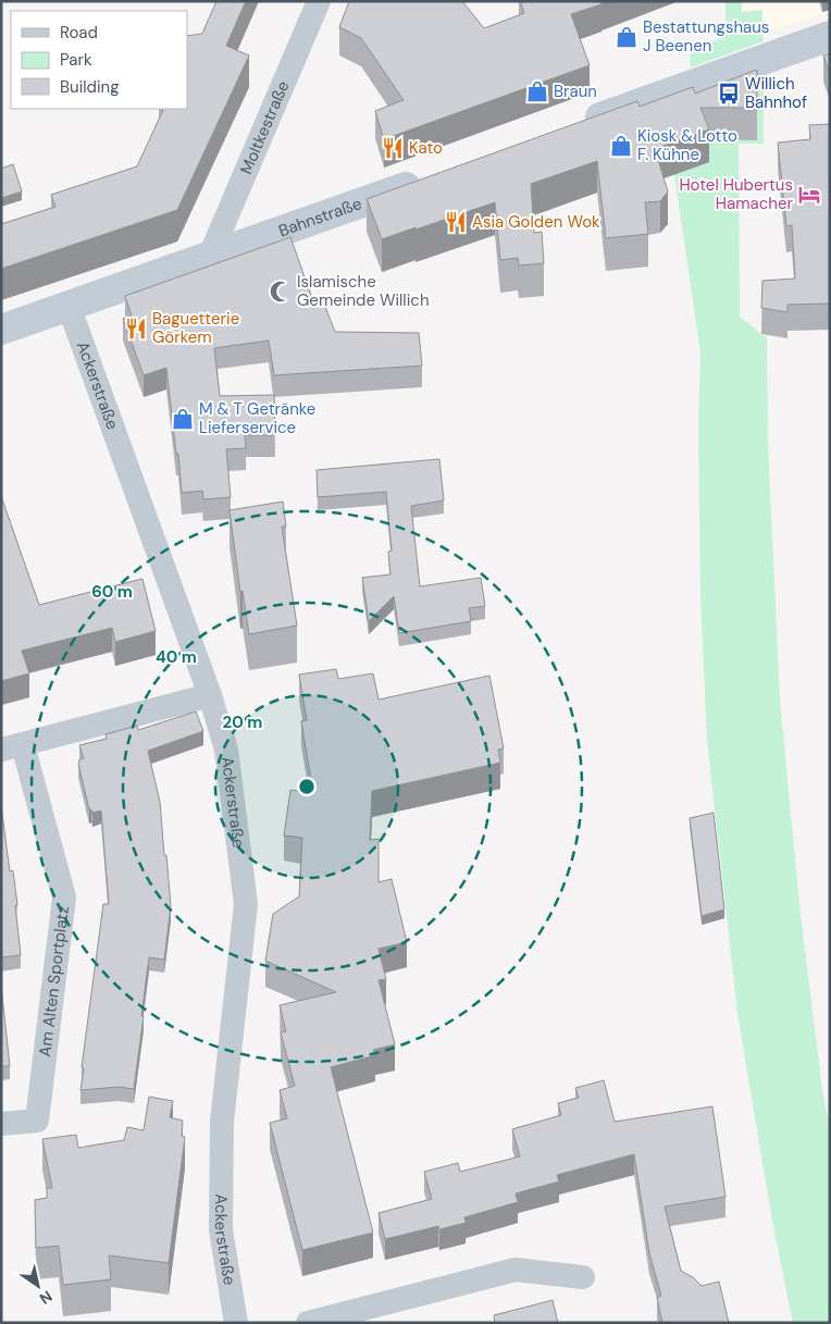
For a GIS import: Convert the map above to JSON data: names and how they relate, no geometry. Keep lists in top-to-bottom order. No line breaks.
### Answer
{"streets":{"street":["Moltkestraße","Bahnstraße","Ackerstraße","Am Alten Sportplatz"]},"crossings":[["Moltkestraße","Bahnstraße"],["Bahnstraße","Ackerstraße"],["Ackerstraße","Am Alten Sportplatz"]],"places":{"shop":["Bestattungshaus J Beenen","Braun","Kiosk & Lotto F. Kühne","M & T Getränke Lieferservice"],"bus stop":["Willich Bahnhof"],"restaurant":["Kato","Asia Golden Wok","Baguetterie Görkem"],"hotel":["Hotel Hubertus Hamacher"],"mosque":["Islamische Gemeinde Willich"]},"legend":["Road","Park","Building"],"north":"bottom right","rings":["60 m","40 m","20 m"]}
